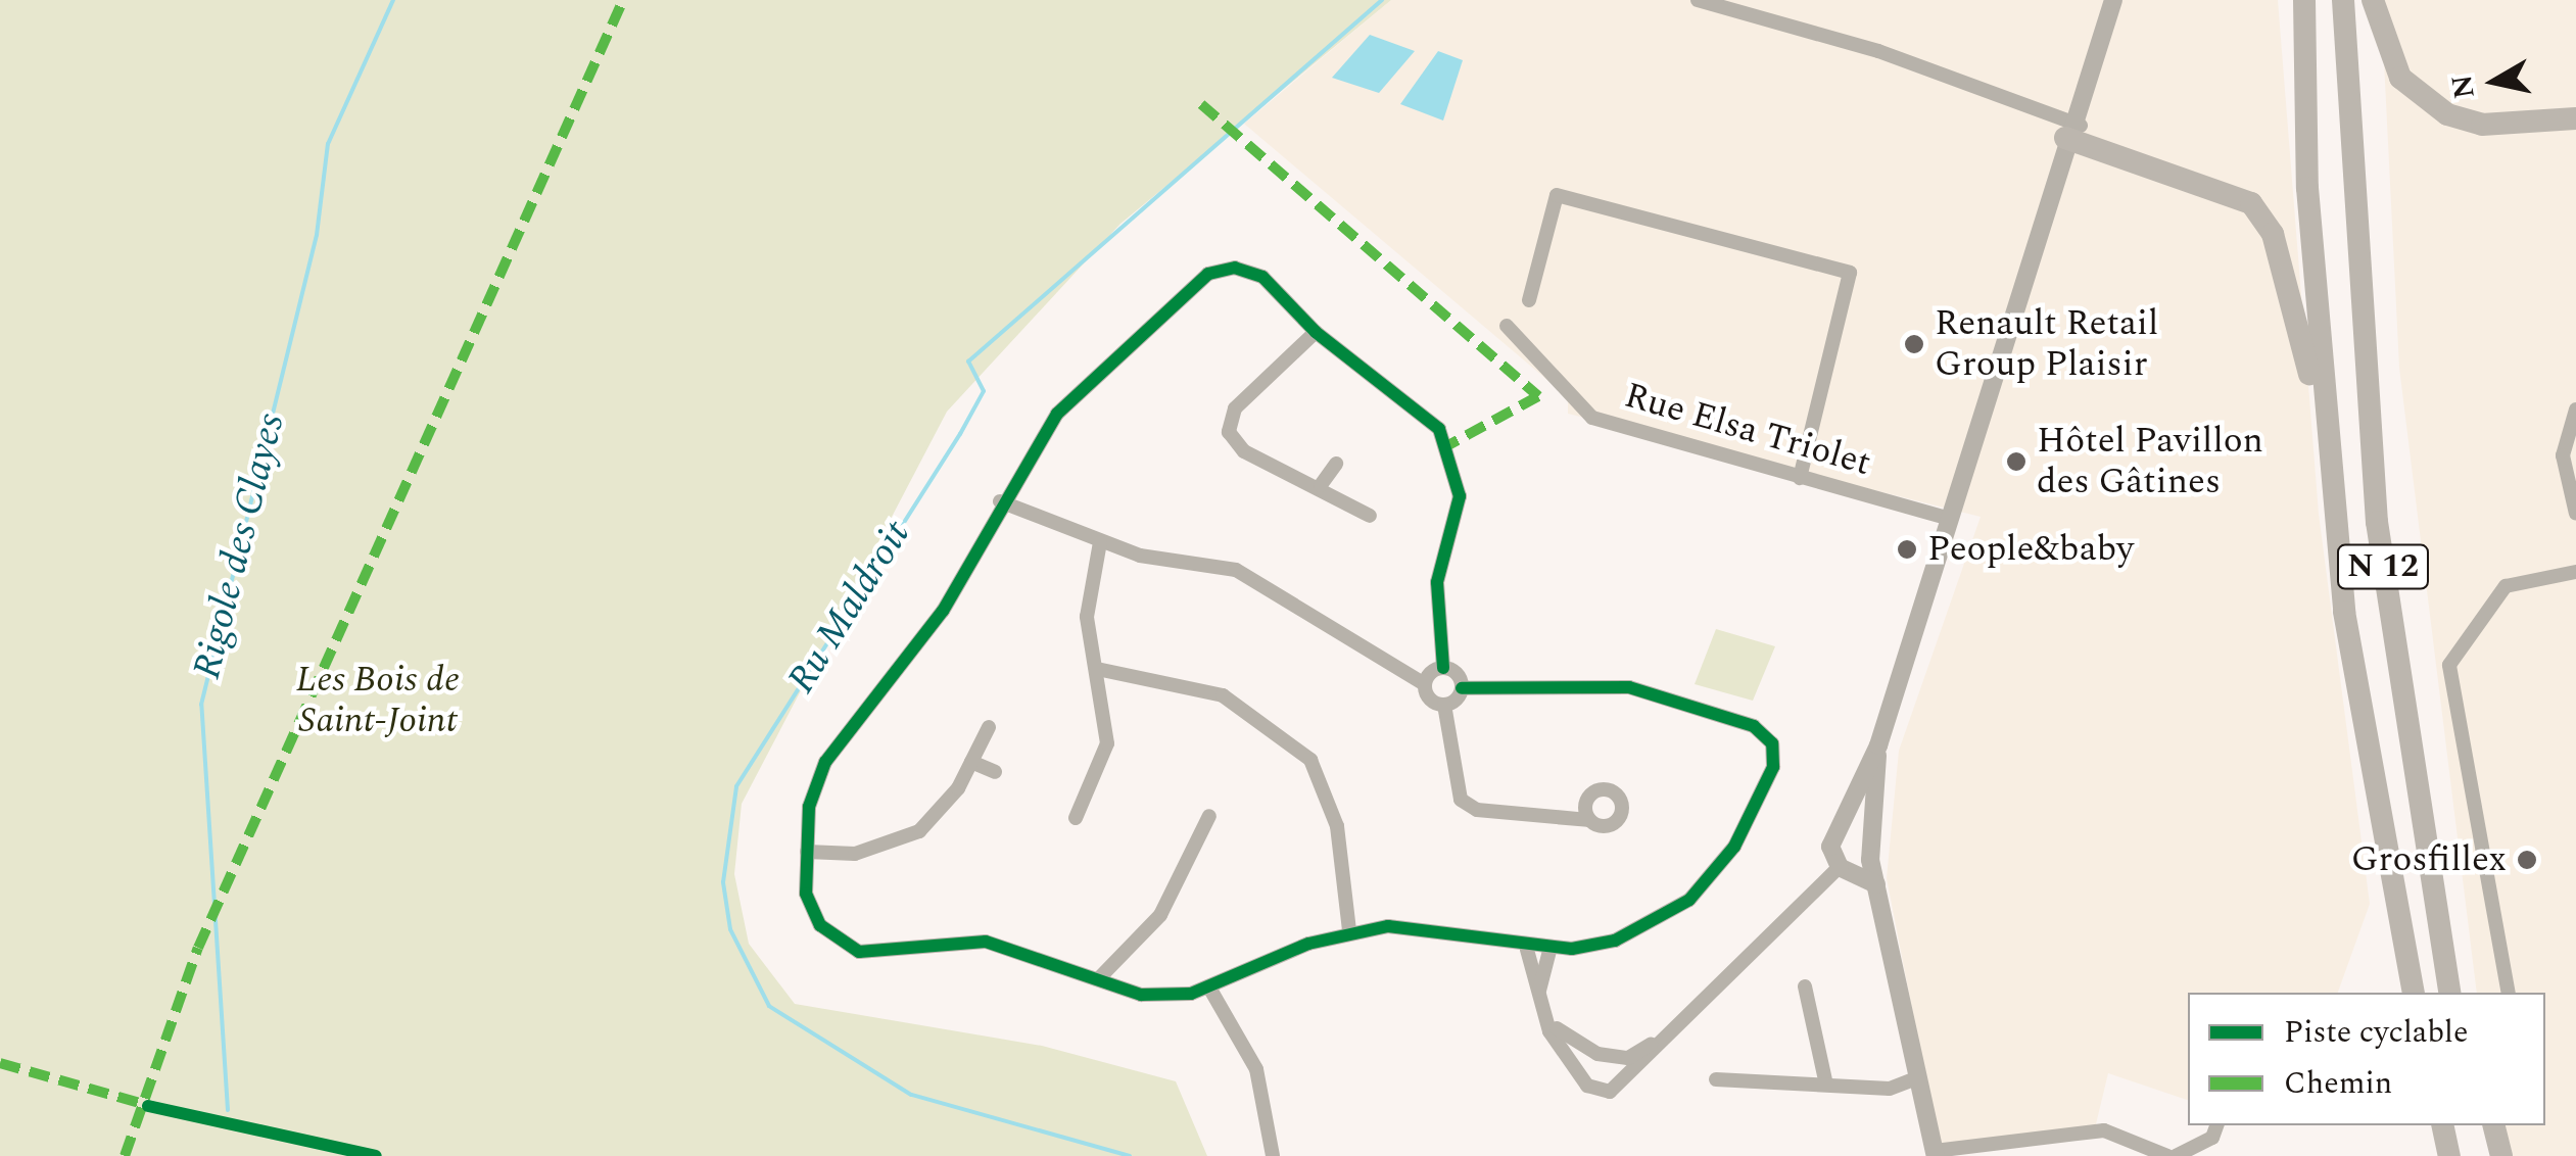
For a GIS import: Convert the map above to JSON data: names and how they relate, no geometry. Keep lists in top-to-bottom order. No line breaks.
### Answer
{"streets":{"highway":["N 12"],"street":["Rue Elsa Triolet"]},"water":["Rigole des Clayes","Ru Maldroit"],"parks":["Les Bois de Saint-Joint"],"places":["Renault Retail Group Plaisir","Hôtel Pavillon des Gâtines","People&baby","Grosfillex"],"legend":["Piste cyclable","Chemin"],"north":"left"}
